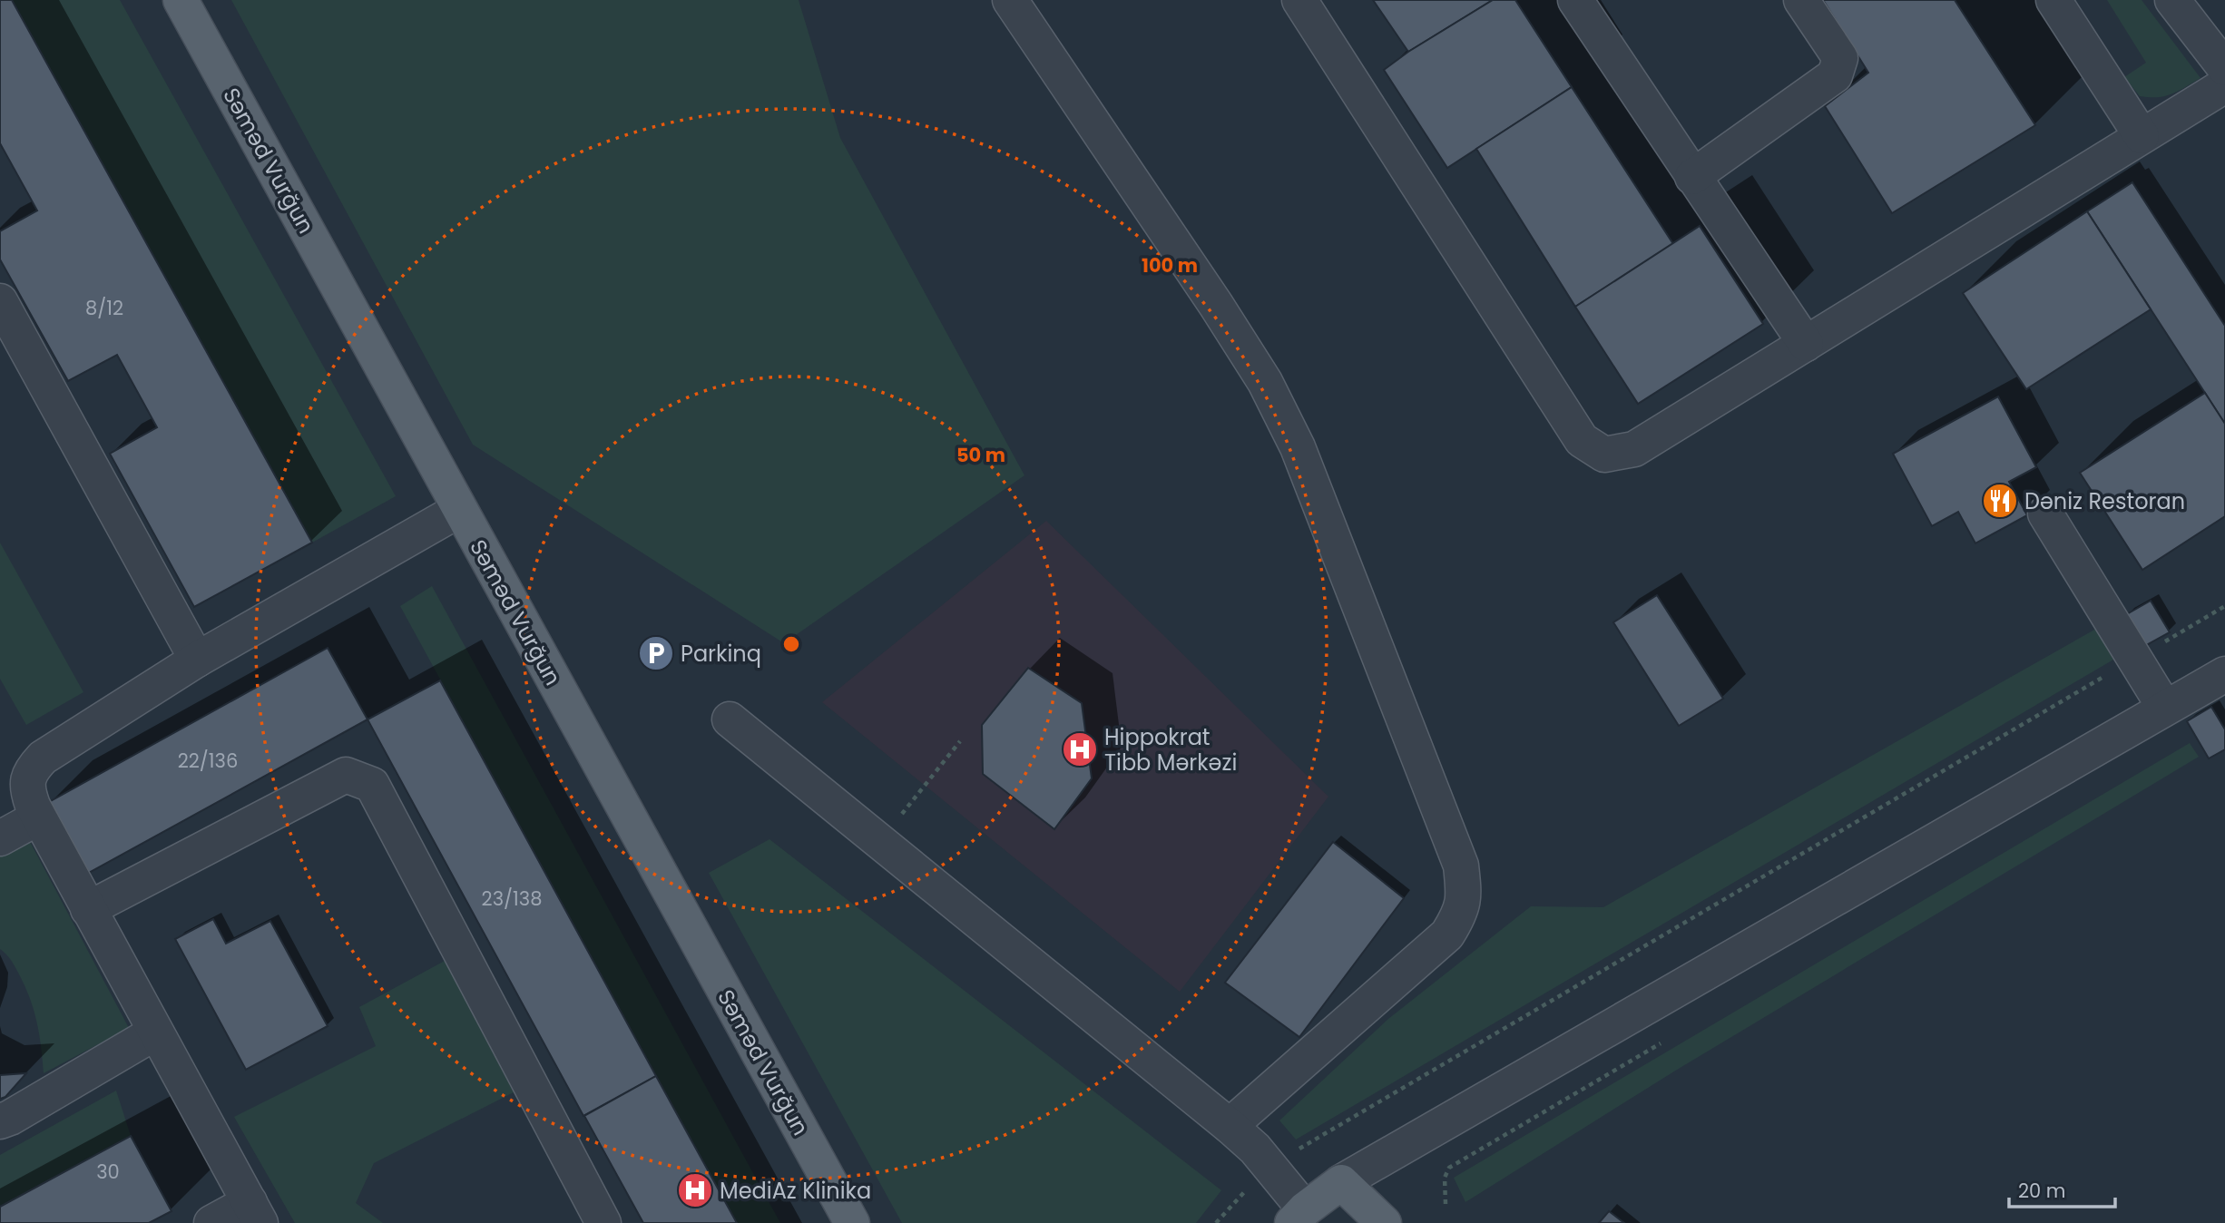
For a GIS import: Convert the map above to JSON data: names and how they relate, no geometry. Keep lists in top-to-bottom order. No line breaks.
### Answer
{"streets":{"main road":["Səməd Vurğun"]},"places":{"restaurant":["Dəniz Restoran"],"parking":["Parkinq"],"hospital":["Hippokrat Tibb Mərkəzi","MediAz Klinika"]},"house_numbers":["8/12","22/136","23/138","30"],"scale_bar":"20 m","rings":["100 m","50 m"]}
